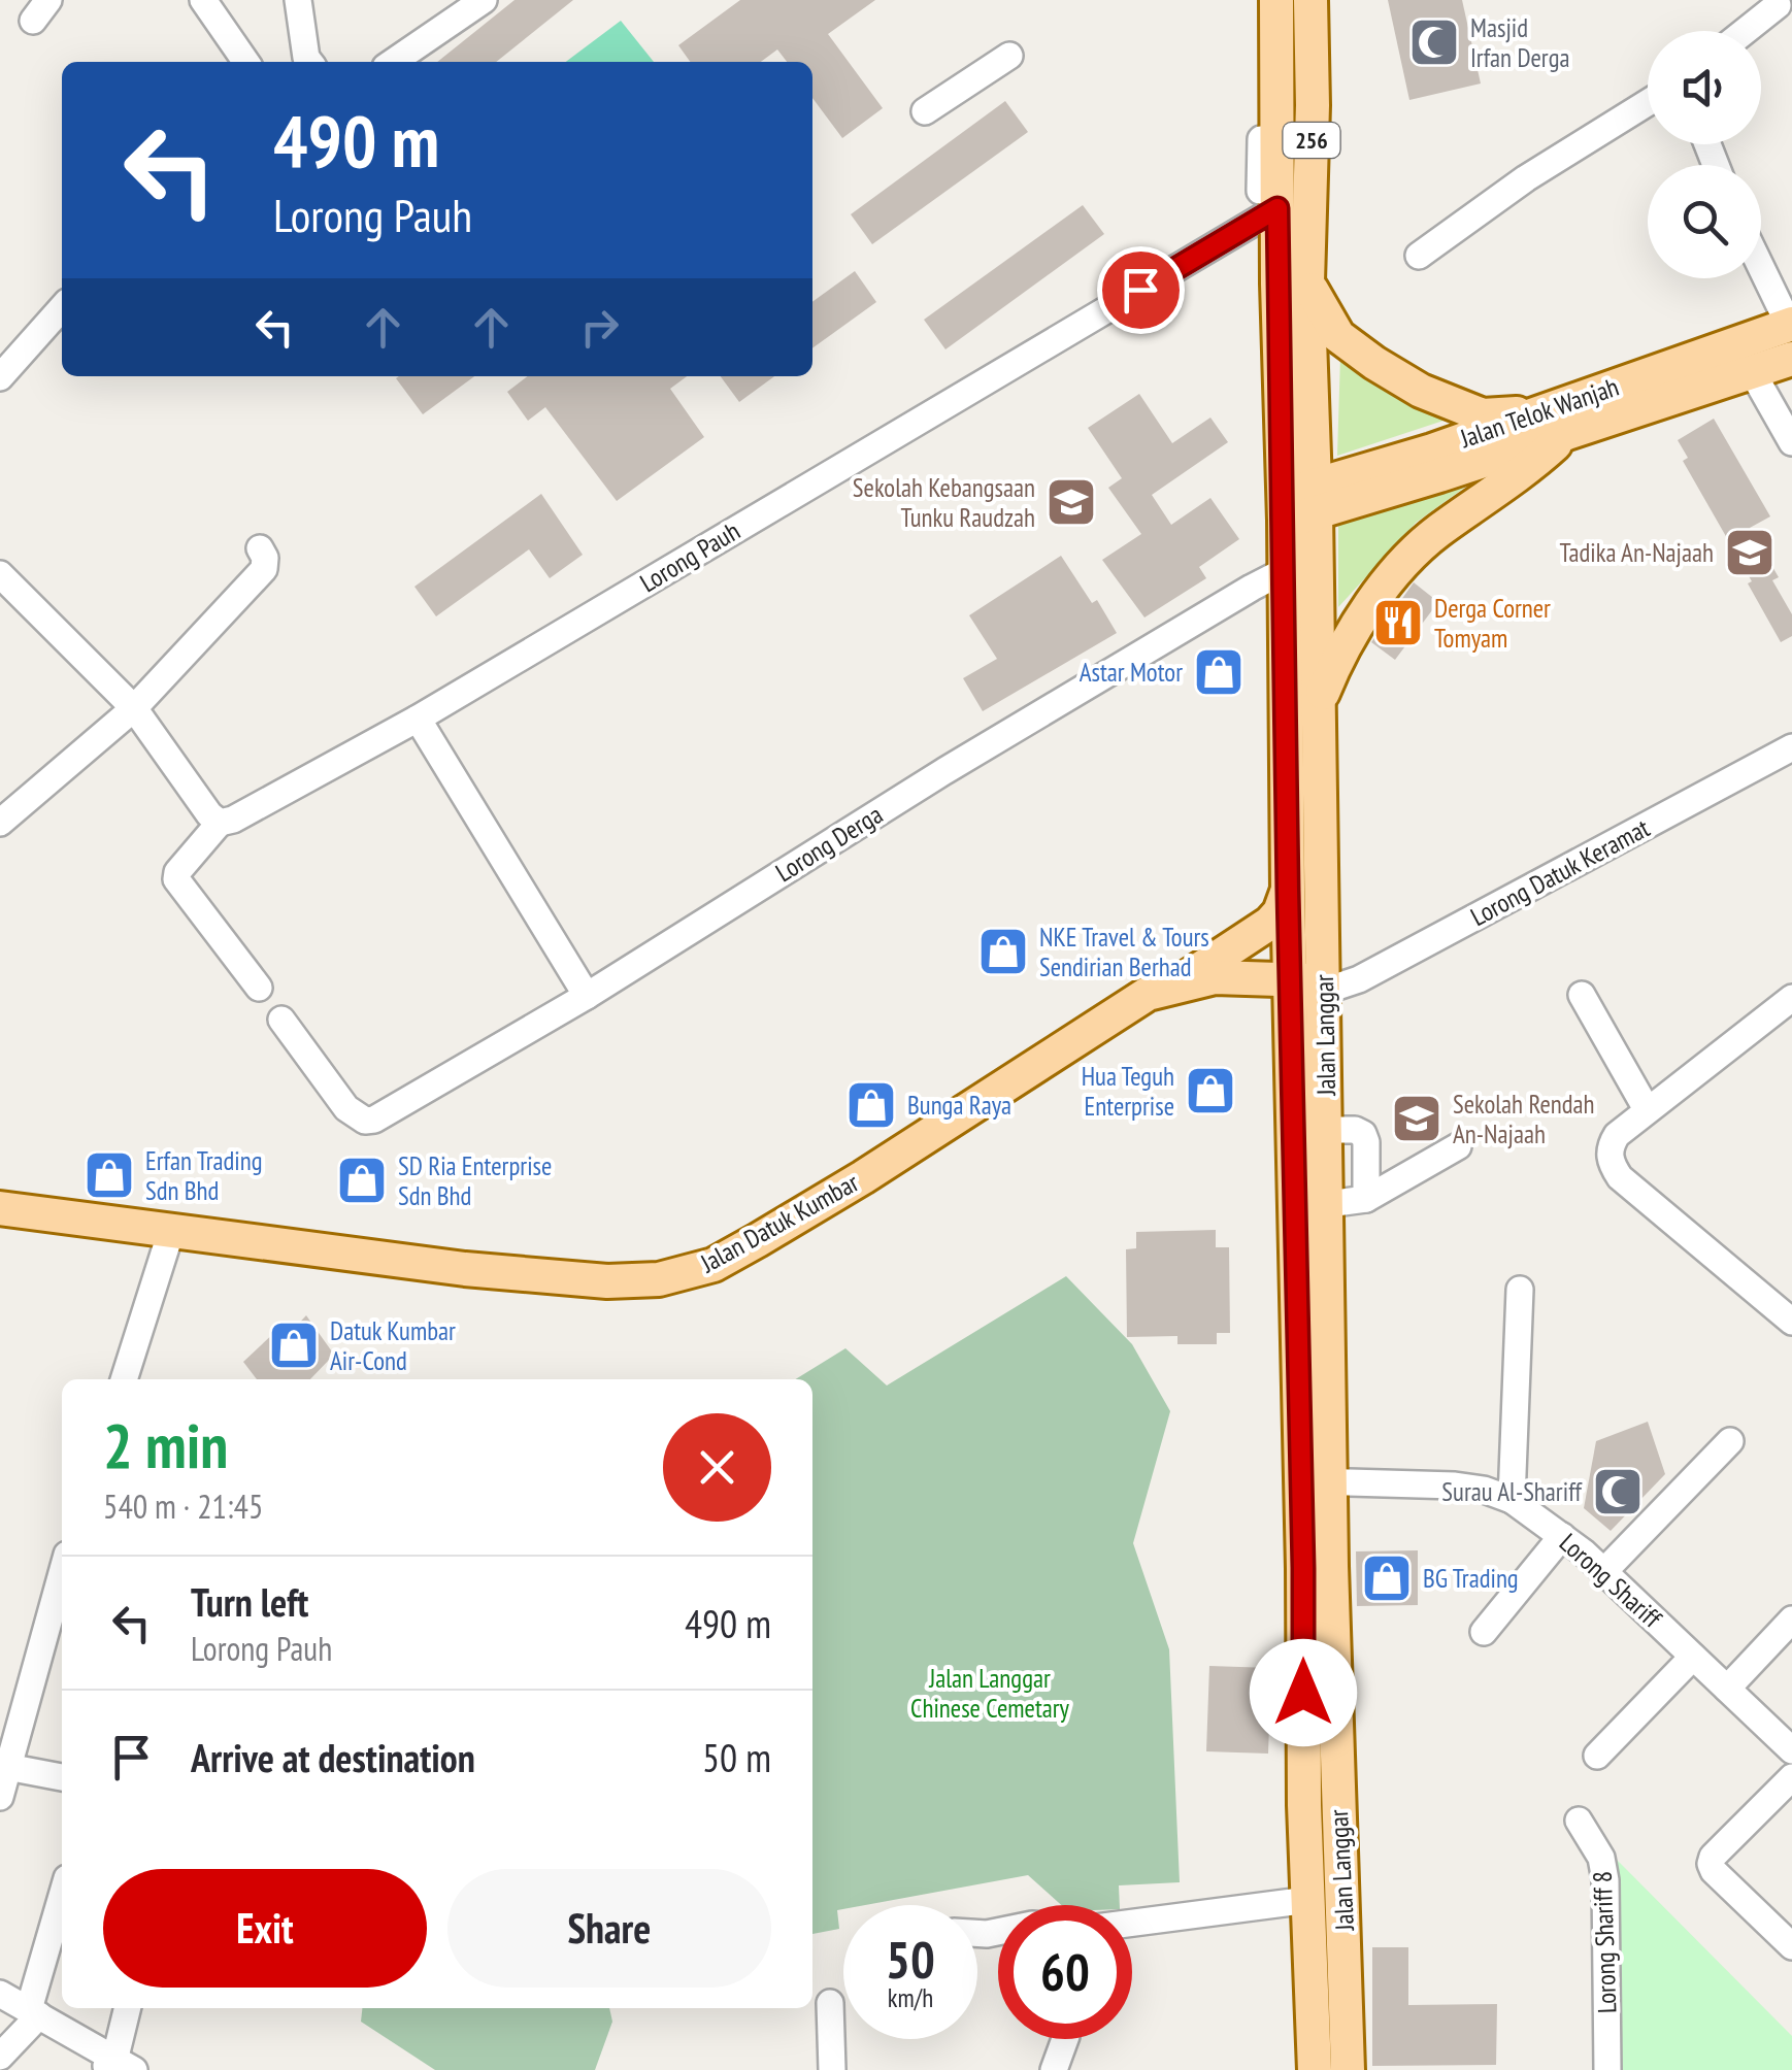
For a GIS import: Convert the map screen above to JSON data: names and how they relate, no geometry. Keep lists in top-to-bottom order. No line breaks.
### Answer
{"streets":{"main road":["256","Jalan Telok Wanjah","Jalan Langgar","Jalan Datuk Kumbar"],"street":["Lorong Pauh","Lorong Derga","Lorong Datuk Keramat","Lorong Shariff","Lorong Shariff 8"]},"crossings":[["Jalan Telok Wanjah","Jalan Langgar"],["Lorong Pauh","Jalan Langgar"],["Lorong Derga","Jalan Langgar"],["Lorong Datuk Keramat","Jalan Langgar"],["Lorong Datuk Keramat","Jalan Datuk Kumbar"],["Jalan Langgar","Jalan Datuk Kumbar"],["Jalan Langgar","Lorong Shariff"]],"parks":["Jalan Langgar Chinese Cemetary"],"places":{"mosque":["Masjid Irfan Derga","Surau Al-Shariff"],"school or university":["Sekolah Kebangsaan Tunku Raudzah","Tadika An-Najaah","Sekolah Rendah An-Najaah"],"restaurant":["Derga Corner Tomyam"],"shop":["Astar Motor","NKE Travel & Tours Sendirian Berhad","Hua Teguh Enterprise","Bunga Raya","Erfan Trading Sdn Bhd","SD Ria Enterprise Sdn Bhd","Datuk Kumbar Air-Cond","BG Trading"]},"page":{"turn":["490 m","Lorong Pauh"],"heading":["2 min","540 m · 21:45"],"list":[{"name":"Turn left","note":"Lorong Pauh","value":"490 m"},{"name":"Arrive at destination","value":"50 m"}],"buttons":["Exit","Share"],"speed":"50 km/h","limit":"60"}}
